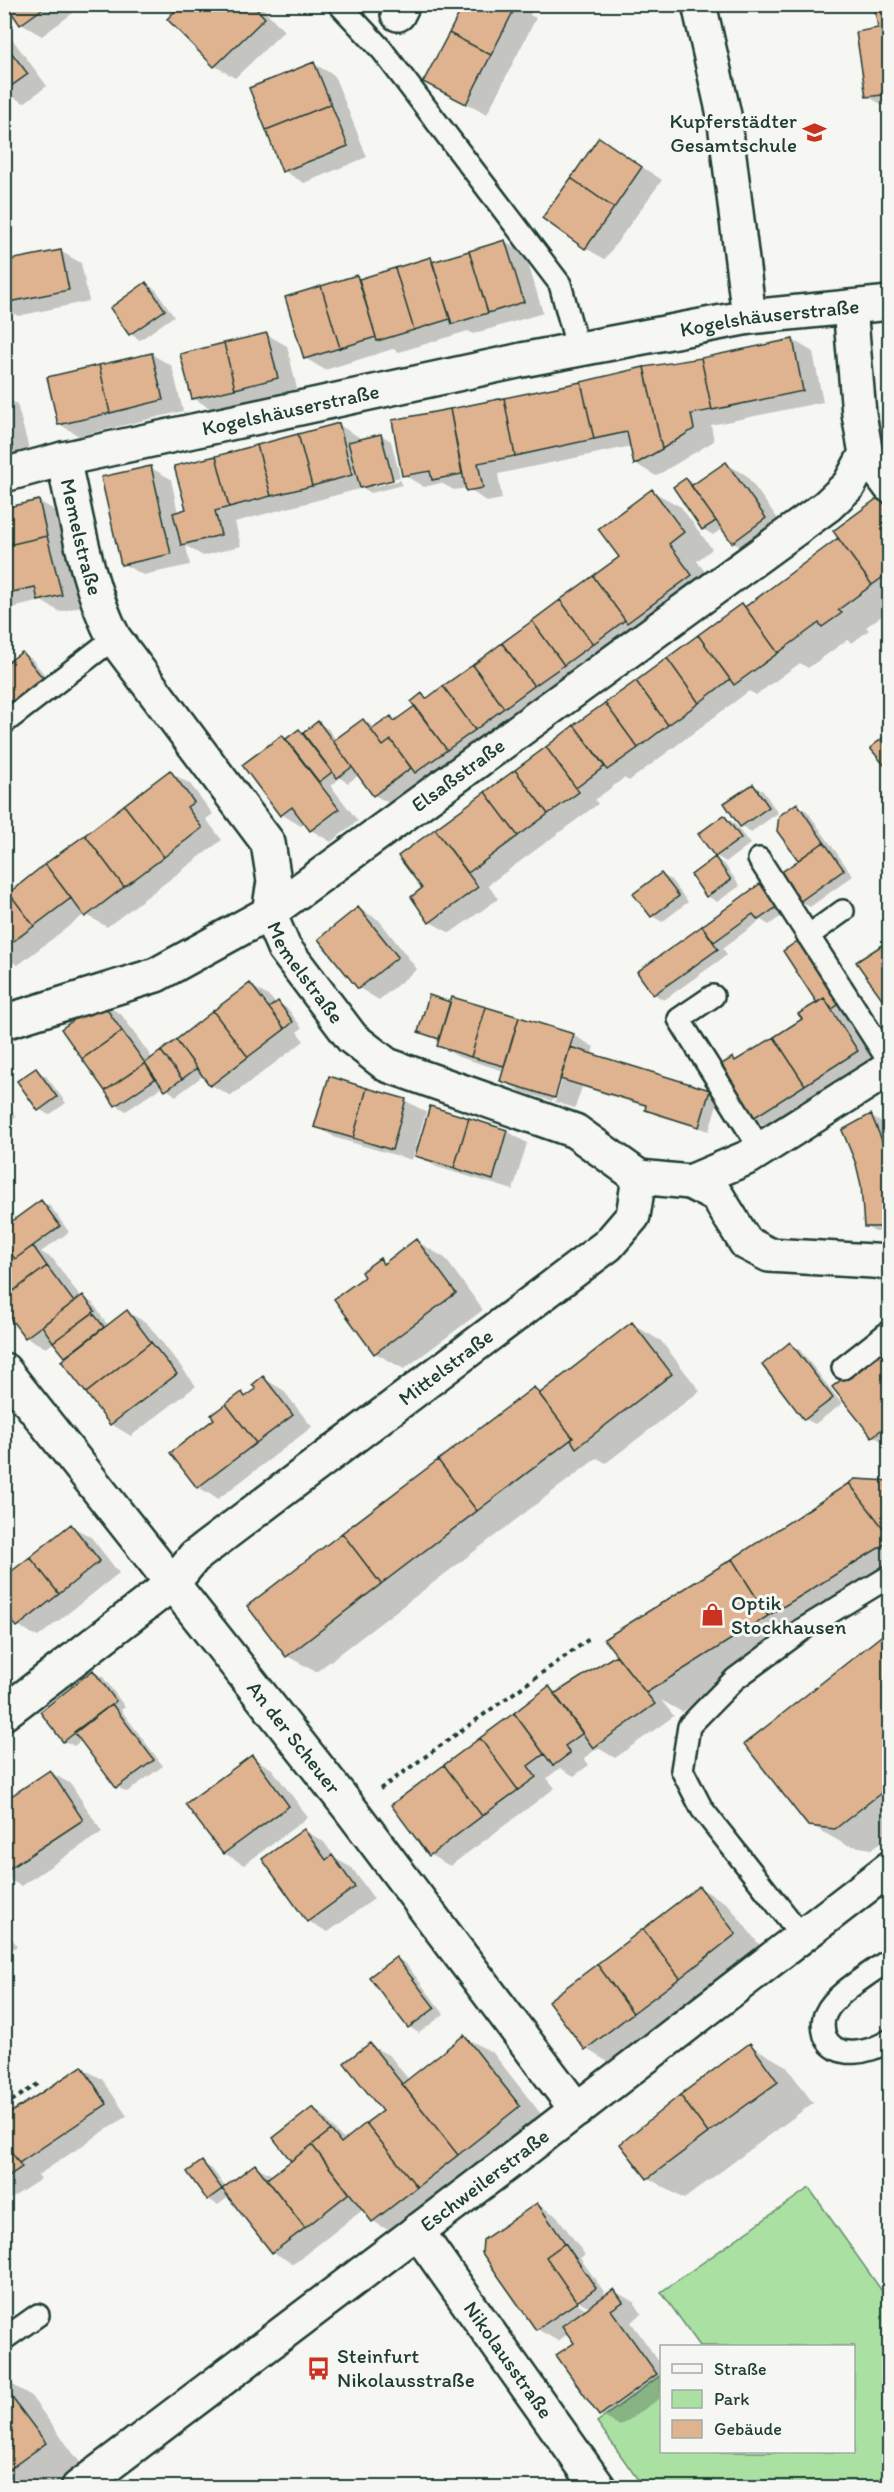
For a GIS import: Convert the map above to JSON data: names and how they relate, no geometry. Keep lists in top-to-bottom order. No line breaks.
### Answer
{"streets":{"street":["Kogelshäuserstraße","Memelstraße","Elsaßstraße","Mittelstraße","An der Scheuer","Eschweilerstraße","Nikolausstraße"]},"crossings":[["Kogelshäuserstraße","Memelstraße"],["Memelstraße","Elsaßstraße"],["Memelstraße","Mittelstraße"],["Mittelstraße","An der Scheuer"],["An der Scheuer","Eschweilerstraße"],["Eschweilerstraße","Nikolausstraße"]],"places":{"school or university":["Kupferstädter Gesamtschule"],"shop":["Optik Stockhausen"],"bus stop":["Steinfurt Nikolausstraße"]},"legend":["Straße","Park","Gebäude"]}
